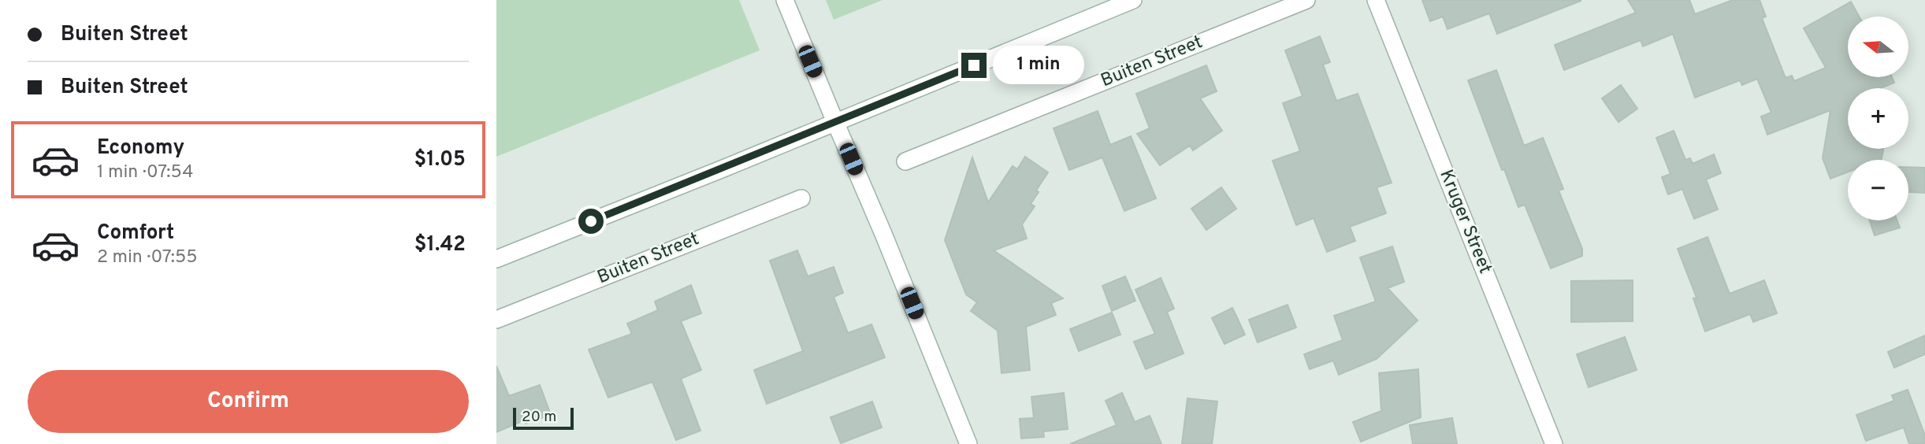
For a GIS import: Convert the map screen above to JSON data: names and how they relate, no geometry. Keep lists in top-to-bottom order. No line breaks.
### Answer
{"streets":{"street":["Buiten Street","Kruger Street"]},"scale_bar":"20 m","north":"left","page":{"banner":["Buiten Street","Buiten Street"],"map_buttons":["+","−"],"bubble":"1 min","list":[{"name":"Economy","note":"1 min · 07:54","value":"$1.05"},{"name":"Comfort","note":"2 min · 07:55","value":"$1.42"}],"buttons":"Confirm","scale":"20 m"}}
